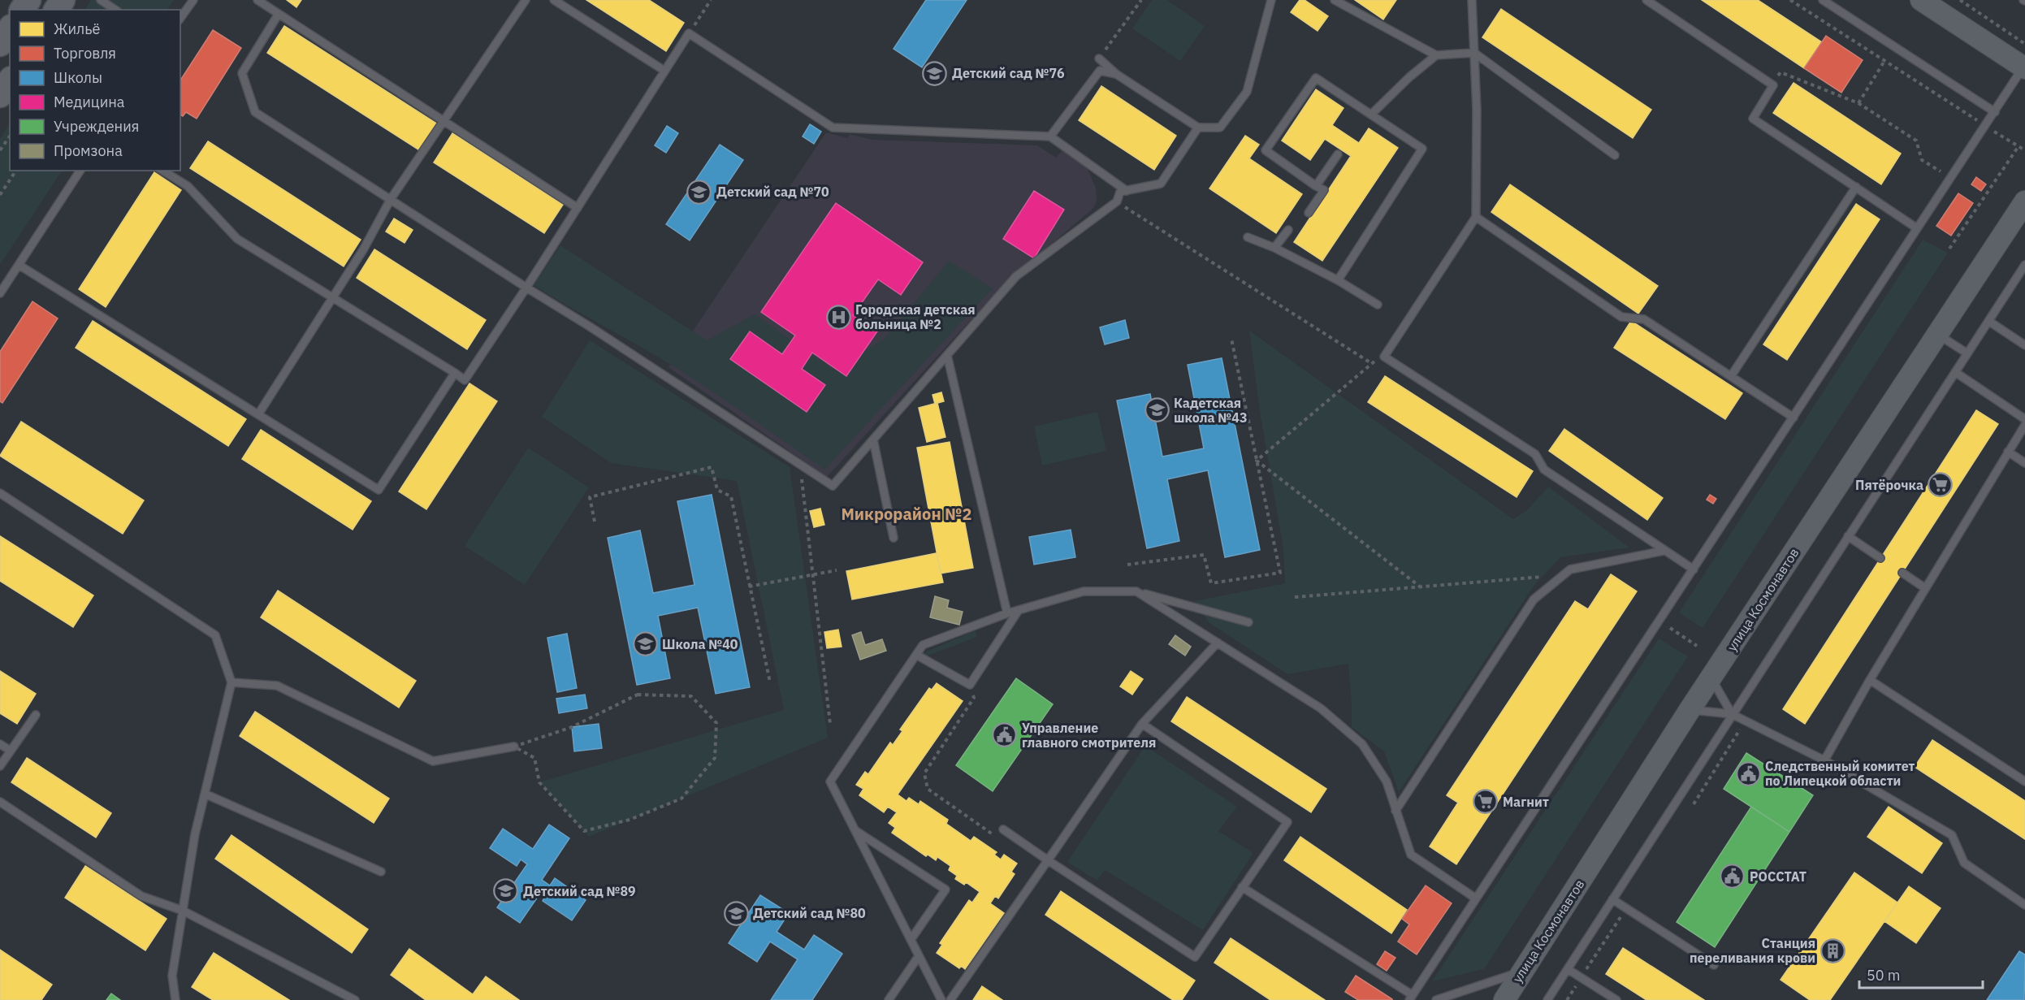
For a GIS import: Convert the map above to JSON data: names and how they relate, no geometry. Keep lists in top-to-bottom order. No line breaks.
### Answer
{"streets":{"main road":["улица Космонавтов"]},"districts":["Микрорайон №2"],"places":{"school or university":["Детский сад №76","Детский сад №70","Кадетская школа №43","Школа №40","Детский сад №89","Детский сад №80"],"hospital":["Городская детская больница №2"],"supermarket":["Пятёрочка","Магнит"],"public building":["Управление главного смотрителя","Следственный комитет по Липецкой области","РОССТАТ"],"building":["Станция переливания крови"]},"legend":["Жильё","Торговля","Школы","Медицина","Учреждения","Промзона"],"scale_bar":"50 m"}
